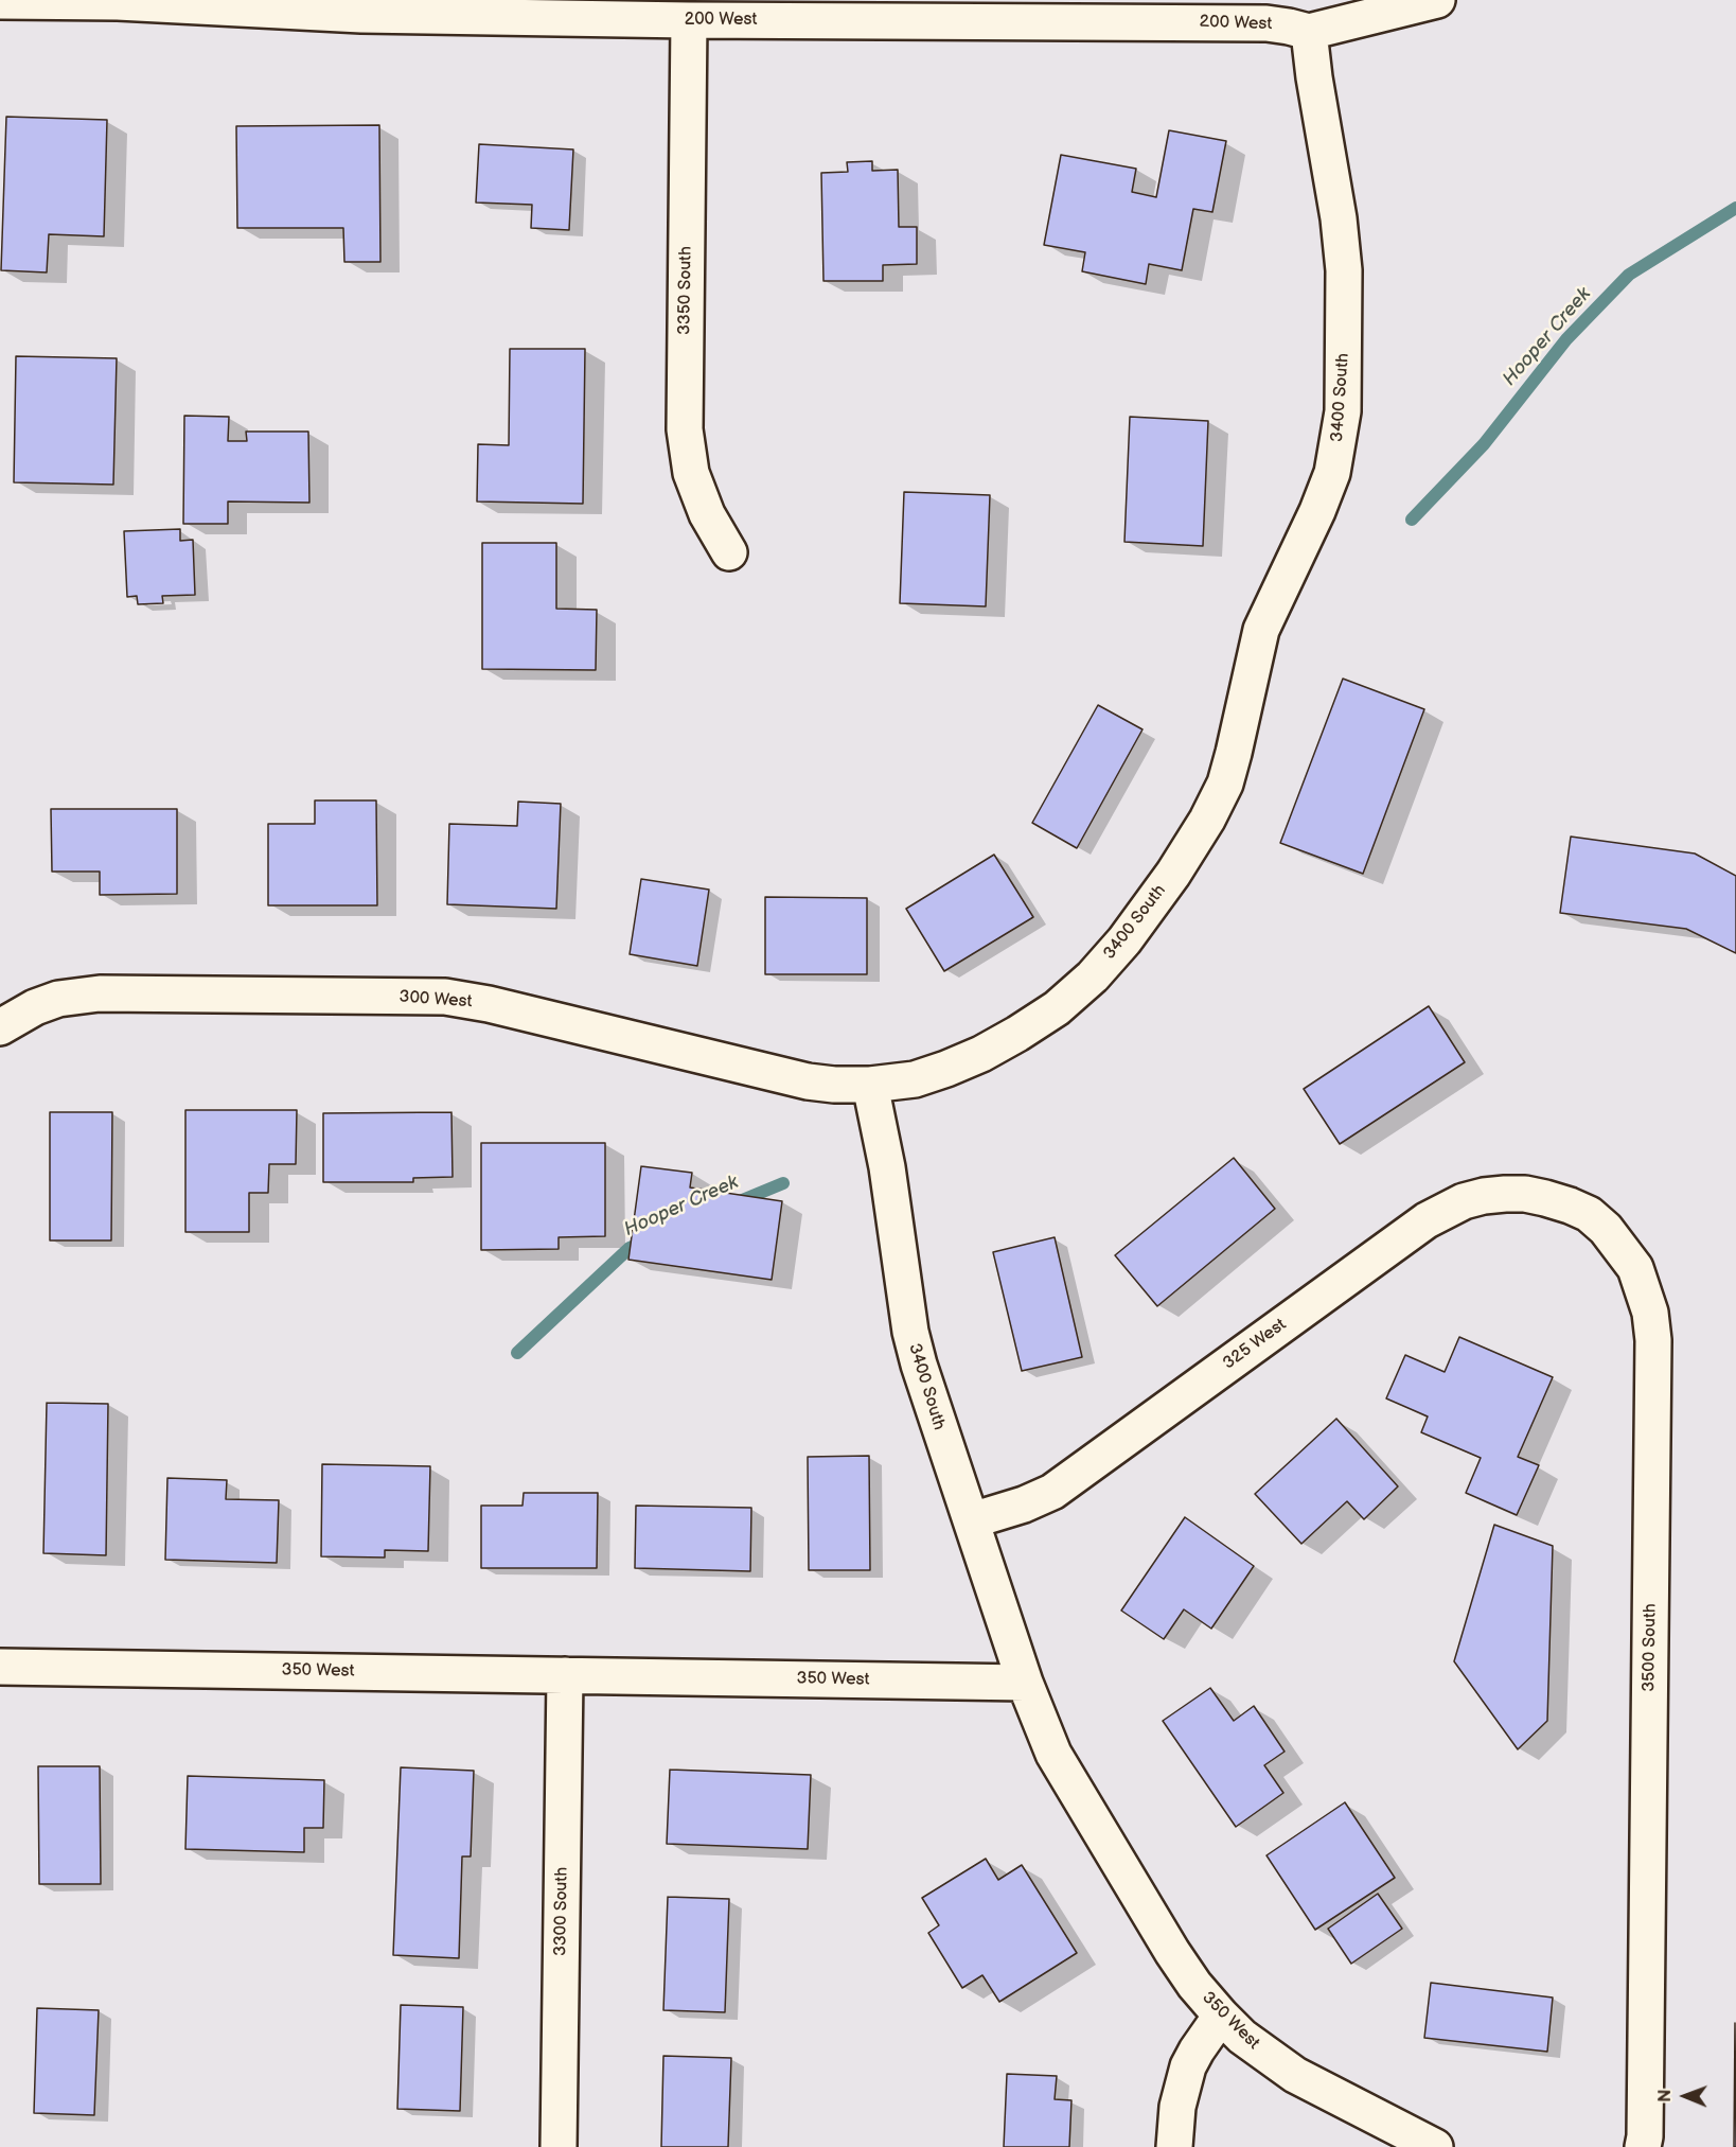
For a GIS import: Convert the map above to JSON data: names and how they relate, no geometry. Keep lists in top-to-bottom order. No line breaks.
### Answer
{"streets":{"street":["200 West","3350 South","3400 South","300 West","325 West","3500 South","350 West","3300 South"]},"crossings":[["200 West","3350 South"],["200 West","3400 South"],["3400 South","300 West"],["3400 South","325 West"],["3400 South","350 West"],["325 West","3500 South"],["350 West","3300 South"]],"water":["Hooper Creek"],"north":"left"}
